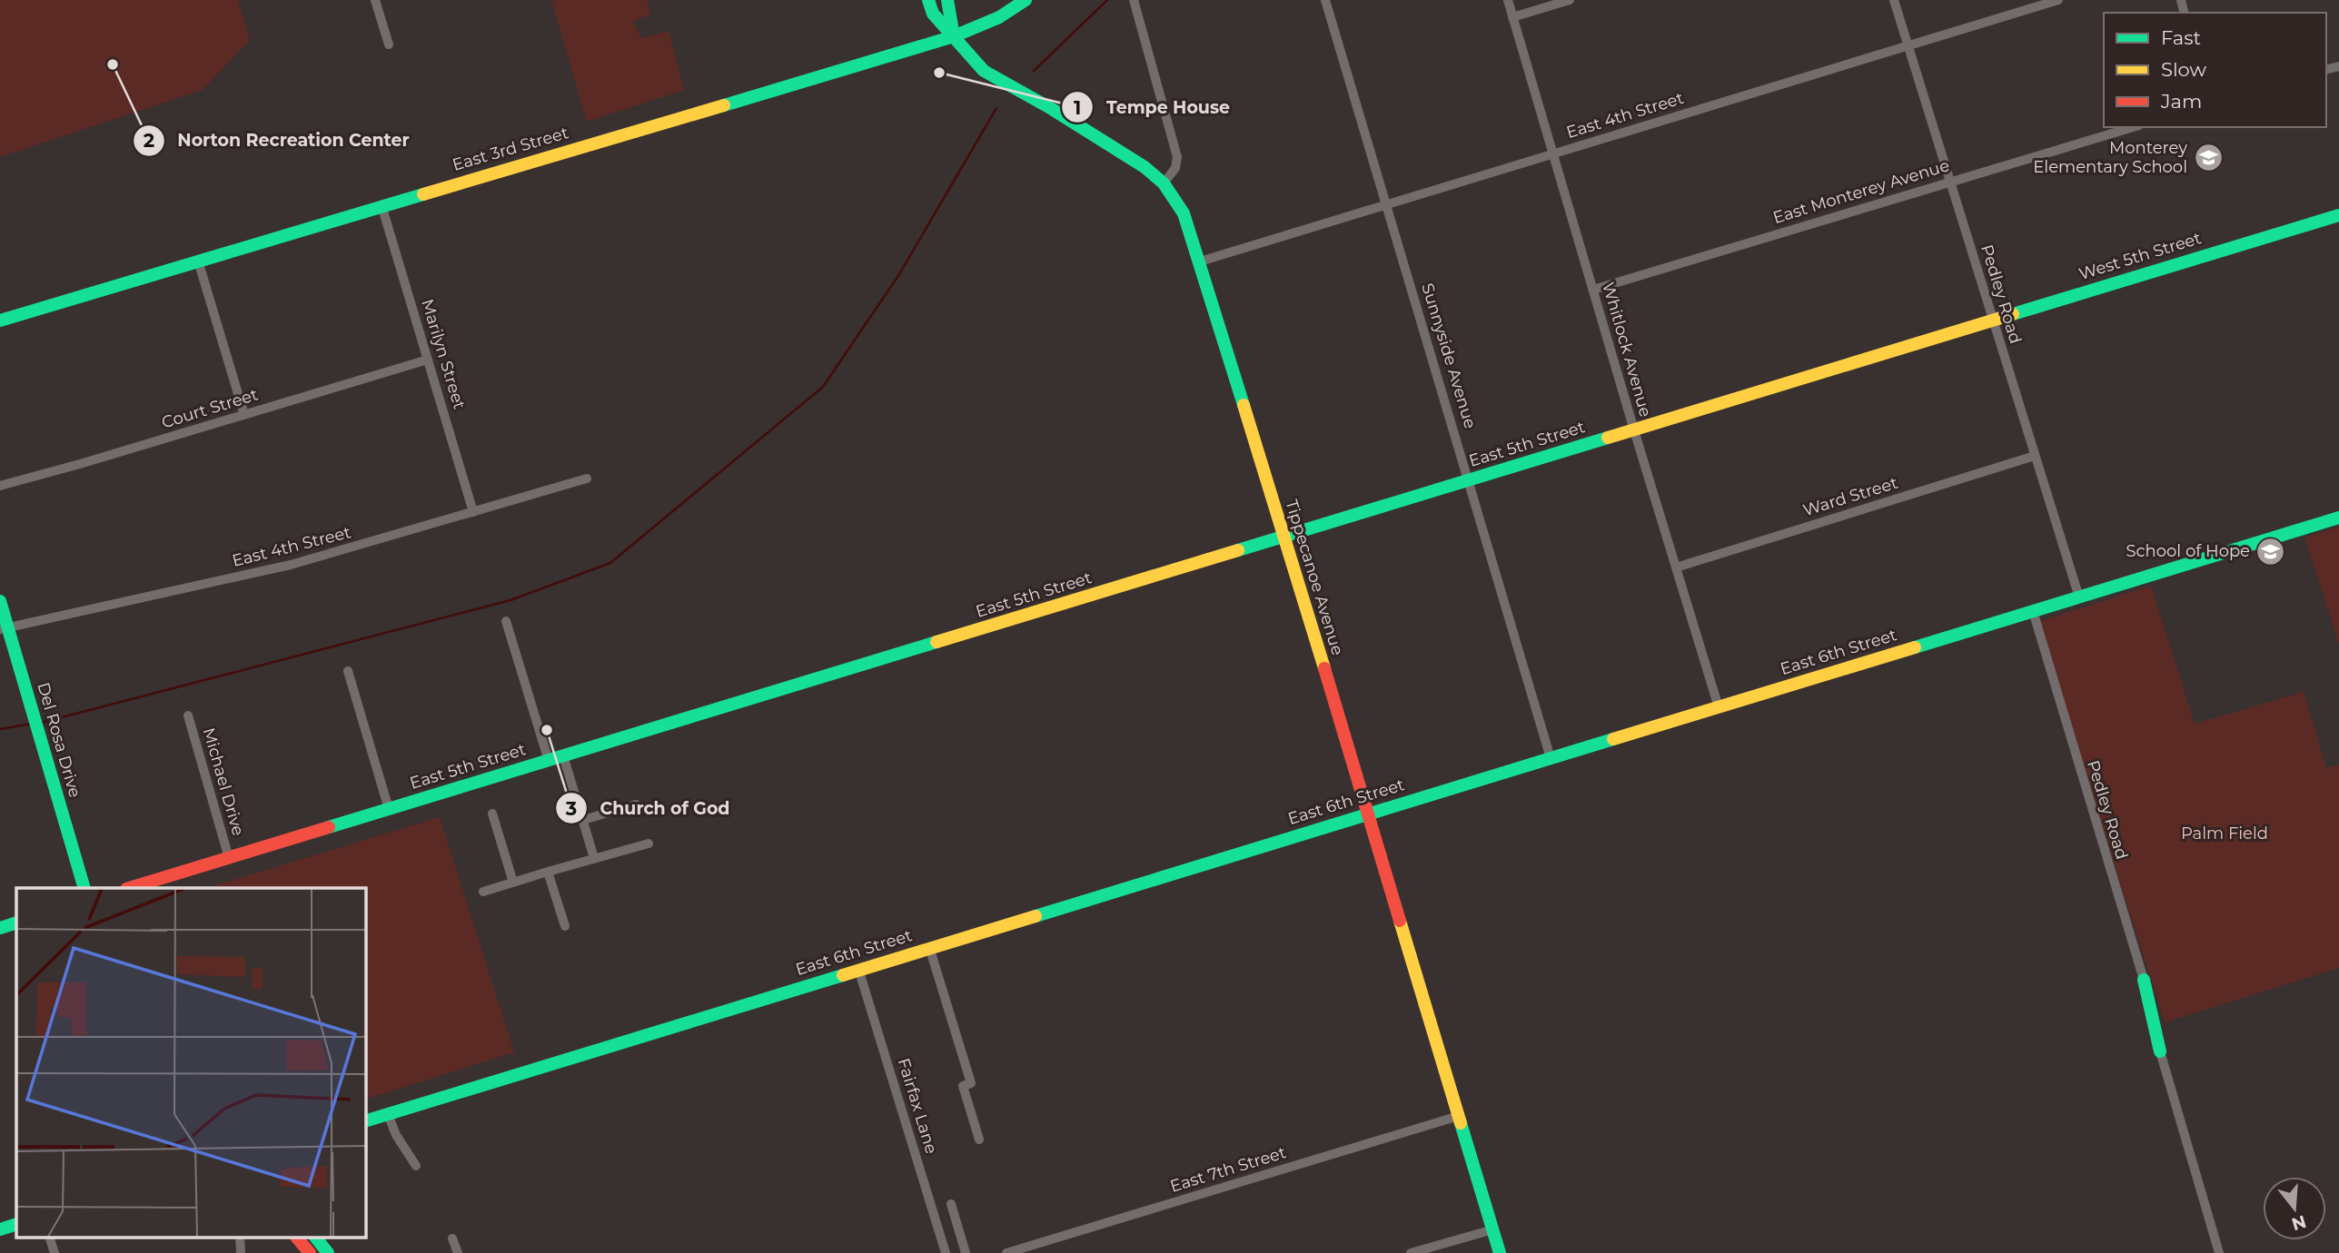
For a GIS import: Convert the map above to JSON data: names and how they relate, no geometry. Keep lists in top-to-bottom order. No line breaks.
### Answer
{"streets":{"street":["East 4th Street","East 3rd Street","East Monterey Avenue","West 5th Street","Pedley Road","Whitlock Avenue","Marilyn Street","Sunnyside Avenue","Court Street","East 5th Street","Ward Street","Tippecanoe Avenue","East 6th Street","Del Rosa Drive","Michael Drive","Fairfax Lane","East 7th Street"]},"crossings":[["East 4th Street","Pedley Road"],["East 4th Street","Whitlock Avenue"],["East 4th Street","Marilyn Street"],["East 4th Street","Sunnyside Avenue"],["East 4th Street","Tippecanoe Avenue"],["East 4th Street","Del Rosa Drive"],["East 3rd Street","Marilyn Street"],["East 3rd Street","Tippecanoe Avenue"],["East Monterey Avenue","Pedley Road"],["East Monterey Avenue","Whitlock Avenue"],["West 5th Street","Pedley Road"],["West 5th Street","East 5th Street"],["Pedley Road","Ward Street"],["Pedley Road","East 6th Street"],["Whitlock Avenue","East 5th Street"],["Whitlock Avenue","Ward Street"],["Whitlock Avenue","East 6th Street"],["Marilyn Street","Court Street"],["Sunnyside Avenue","East 5th Street"],["Sunnyside Avenue","East 6th Street"],["East 5th Street","Tippecanoe Avenue"],["East 5th Street","Michael Drive"],["Tippecanoe Avenue","East 6th Street"],["Tippecanoe Avenue","East 7th Street"],["East 6th Street","Fairfax Lane"]],"parks":["Palm Field"],"places":{"other":["Norton Recreation Center","Tempe House","Church of God"],"school or university":["Monterey Elementary School","School of Hope"]},"legend":["Fast","Slow","Jam"],"north":"bottom"}
